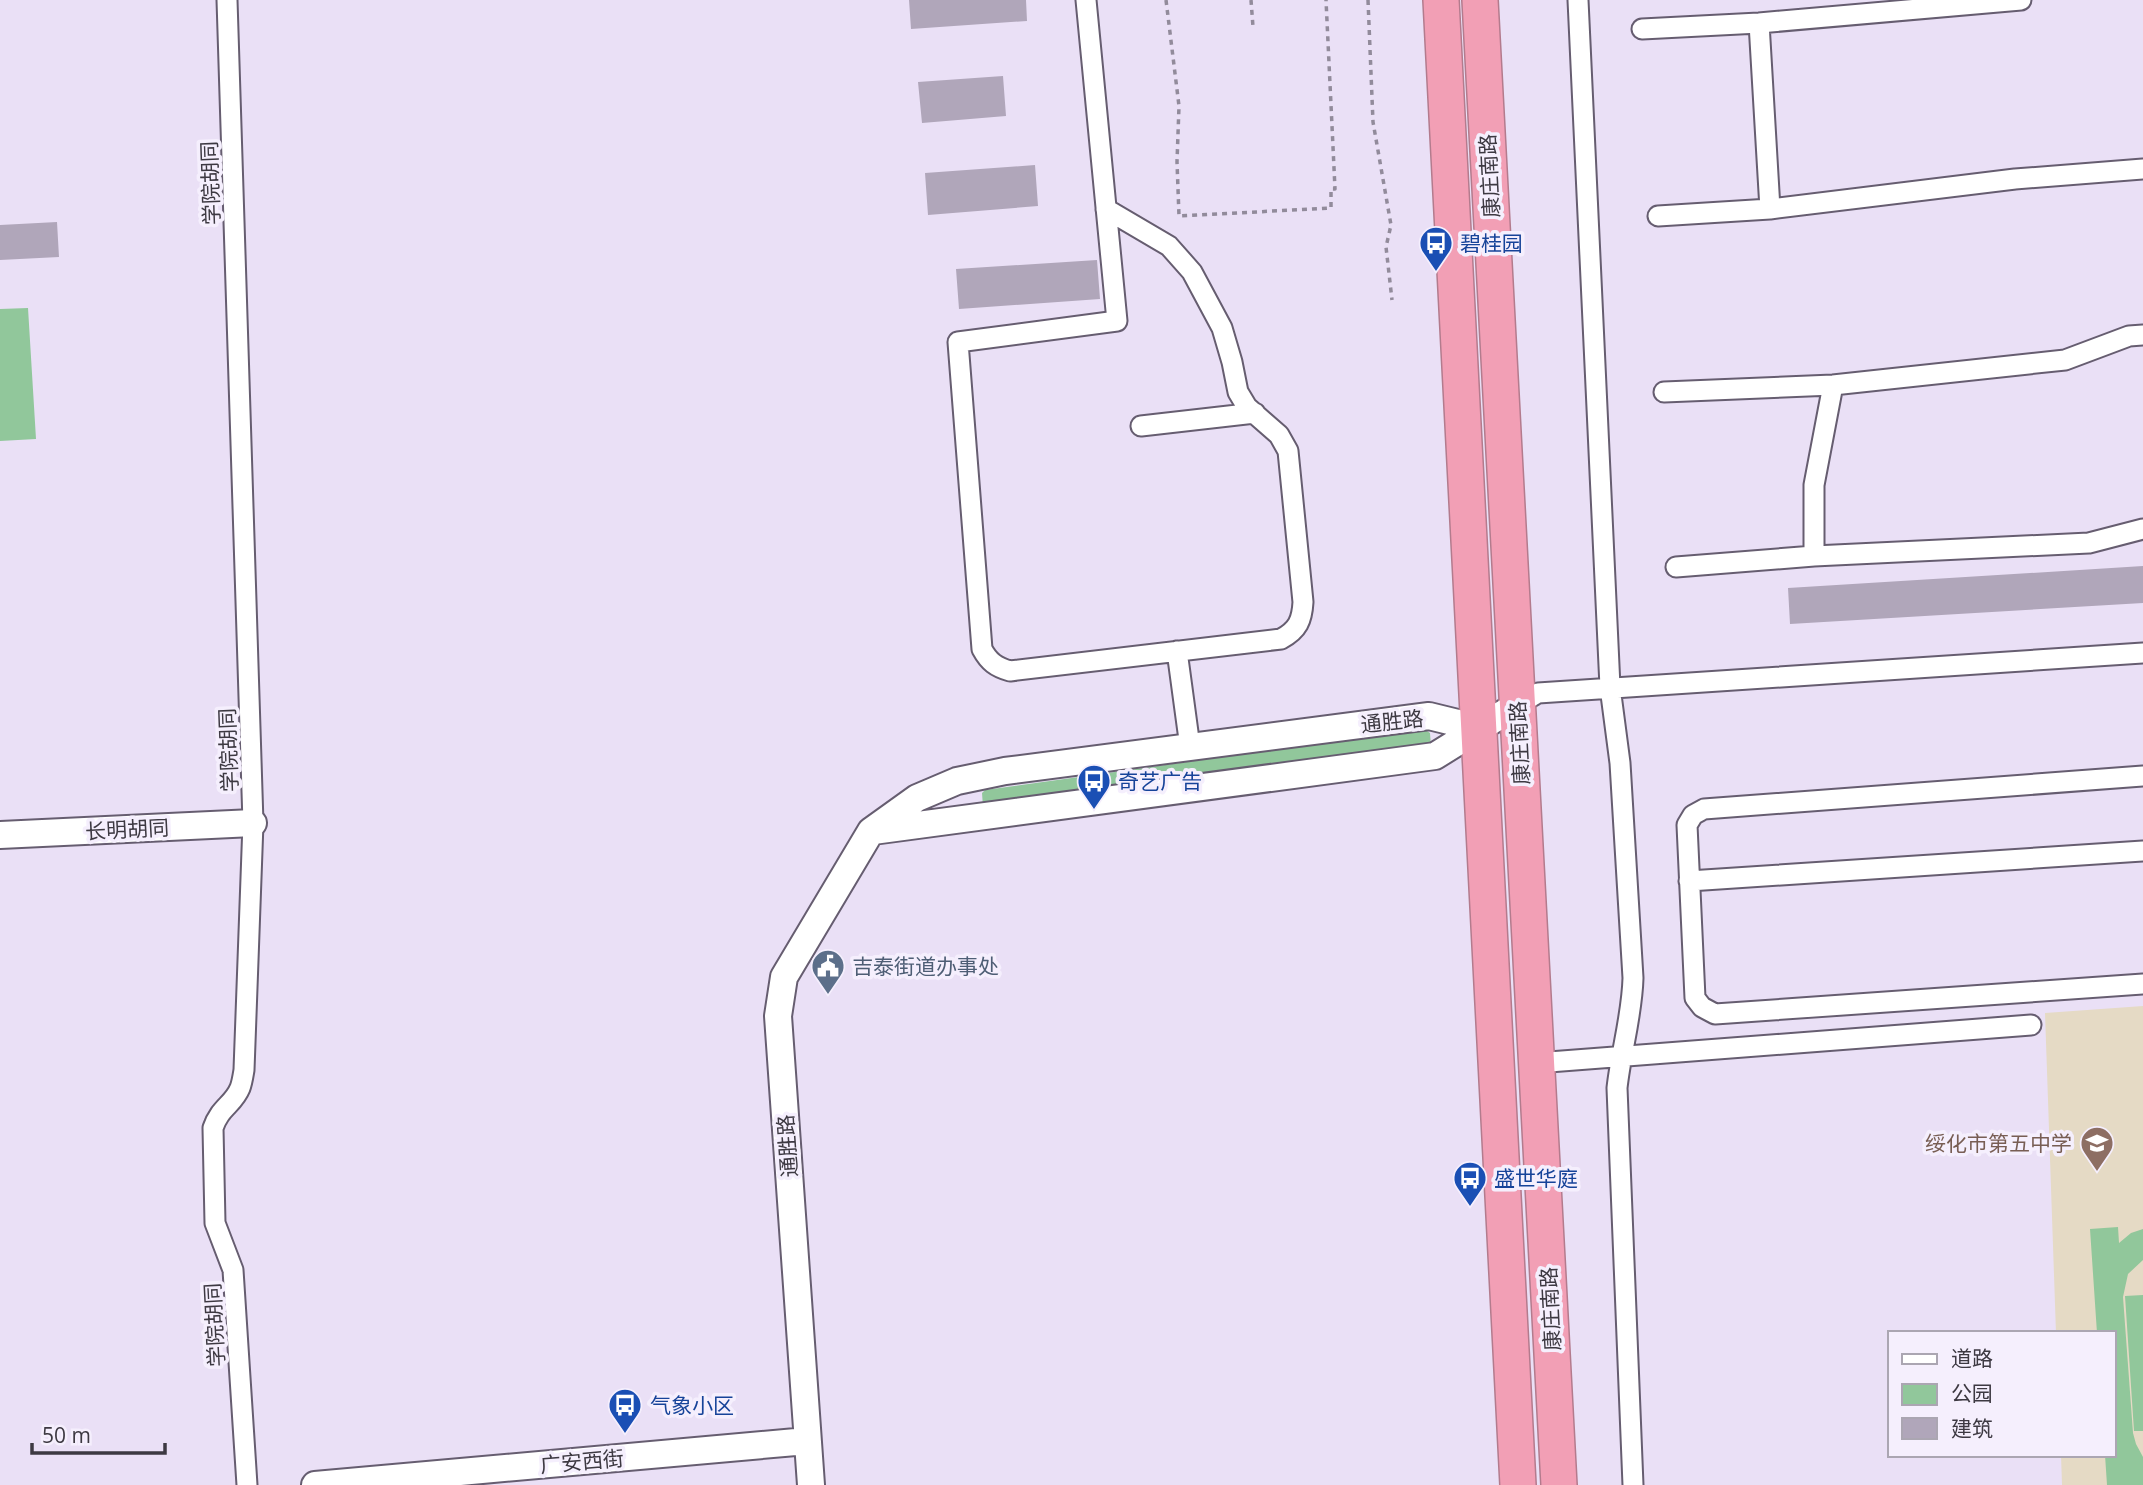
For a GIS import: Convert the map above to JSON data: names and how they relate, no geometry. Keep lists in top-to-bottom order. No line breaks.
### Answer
{"streets":{"highway":["康庄南路"],"street":["学院胡同","通胜路","长明胡同","广安西街"]},"crossings":[["康庄南路","通胜路"],["学院胡同","长明胡同"],["通胜路","广安西街"]],"places":{"bus stop":["碧桂园","奇艺广告","盛世华庭","气象小区"],"public building":["吉泰街道办事处"],"school or university":["绥化市第五中学"]},"legend":["道路","公园","建筑"],"scale_bar":"50 m"}
